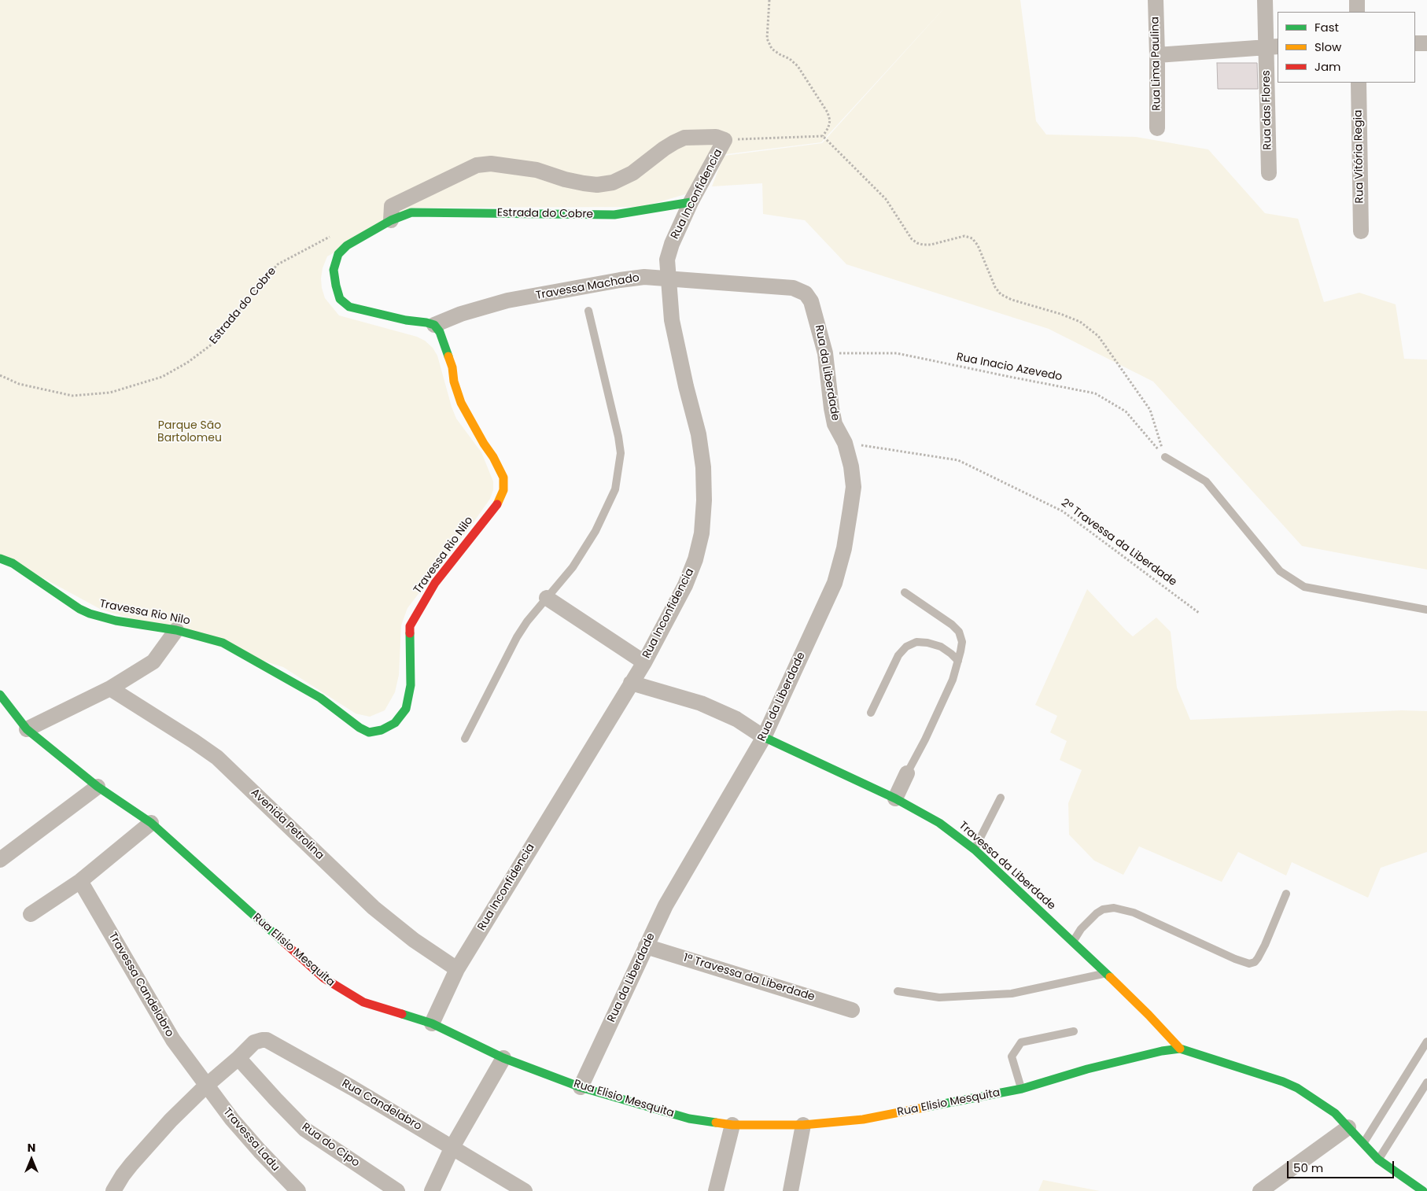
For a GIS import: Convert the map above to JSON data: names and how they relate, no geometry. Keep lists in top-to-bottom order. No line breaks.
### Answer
{"streets":{"street":["Rua Lima Paulina","Rua das Flores","Rua Vitória Regia","Rua Inconfidencia","Estrada do Cobre","Travessa Machado","Rua da Liberdade","Travessa Rio Nilo","Avenida Petrolina","Travessa da Liberdade","Rua Elisio Mesquita","1ª Travessa da Liberdade","Travessa Candelabro","Rua Candelabro","Travessa Ladu","Rua do Cipo"],"path":["Rua Inacio Azevedo","2ª Travessa da Liberdade"]},"crossings":[["Rua Inconfidencia","Estrada do Cobre"],["Rua Inconfidencia","Travessa Machado"],["Rua Inconfidencia","Avenida Petrolina"],["Rua Inconfidencia","Rua Elisio Mesquita"],["Travessa Machado","Rua da Liberdade"],["Travessa Machado","Travessa Rio Nilo"],["Rua Inacio Azevedo","Rua da Liberdade"],["Rua da Liberdade","2ª Travessa da Liberdade"],["Rua da Liberdade","Travessa da Liberdade"],["Rua da Liberdade","Rua Elisio Mesquita"],["Rua da Liberdade","1ª Travessa da Liberdade"],["Travessa da Liberdade","Rua Elisio Mesquita"],["Travessa Candelabro","Rua Candelabro"],["Travessa Candelabro","Travessa Ladu"],["Rua Candelabro","Travessa Ladu"],["Rua Candelabro","Rua do Cipo"]],"parks":["Parque São Bartolomeu"],"legend":["Fast","Slow","Jam"],"scale_bar":"50 m","north":"top"}
